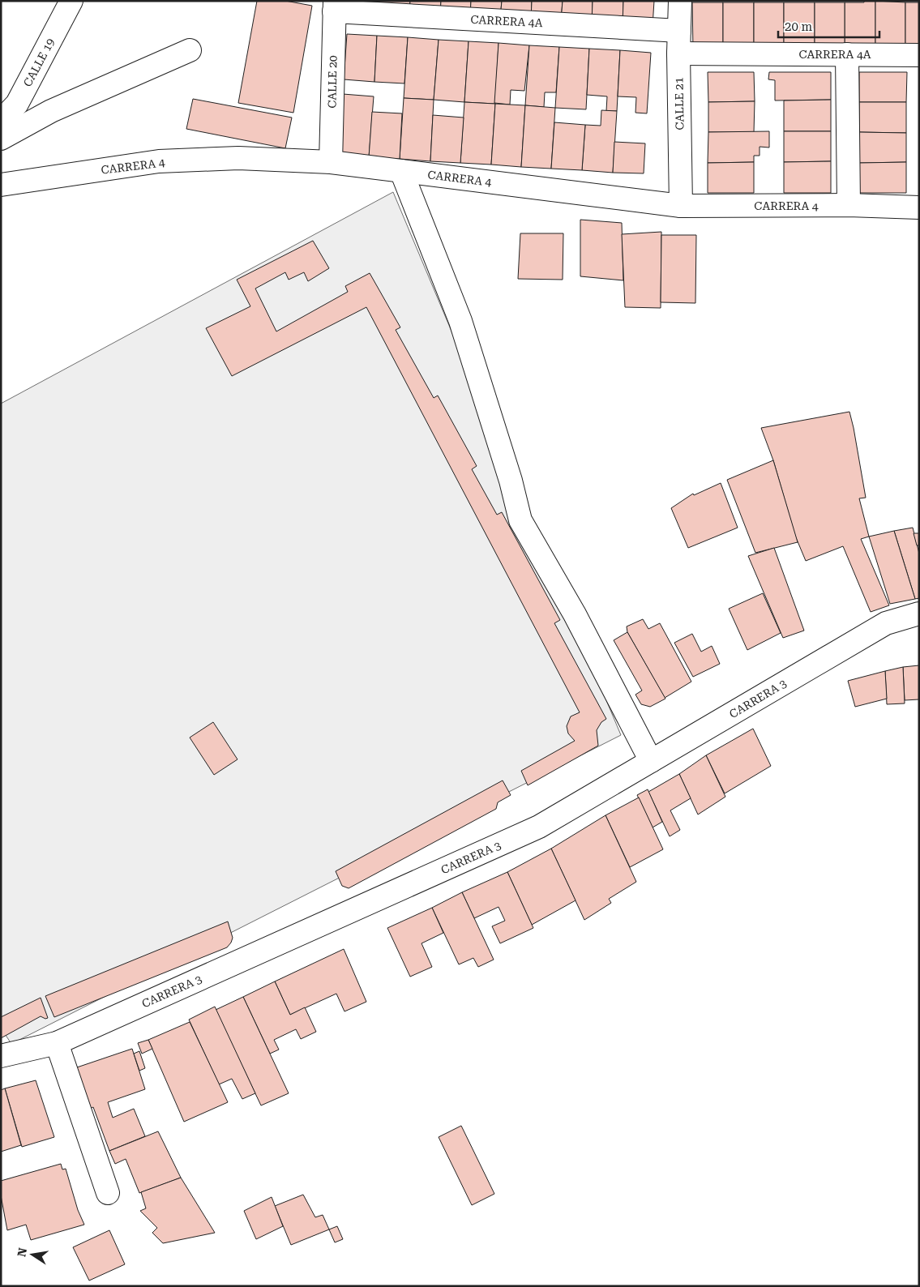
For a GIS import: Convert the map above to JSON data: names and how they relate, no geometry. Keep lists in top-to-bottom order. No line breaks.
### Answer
{"streets":{"street":["CARRERA 4A","CALLE 19","CALLE 20","CALLE 21","CARRERA 4","CARRERA 3"]},"crossings":[["CARRERA 4A","CALLE 20"],["CARRERA 4A","CALLE 21"],["CALLE 20","CARRERA 4"],["CALLE 21","CARRERA 4"]],"scale_bar":"20 m","north":"left"}
